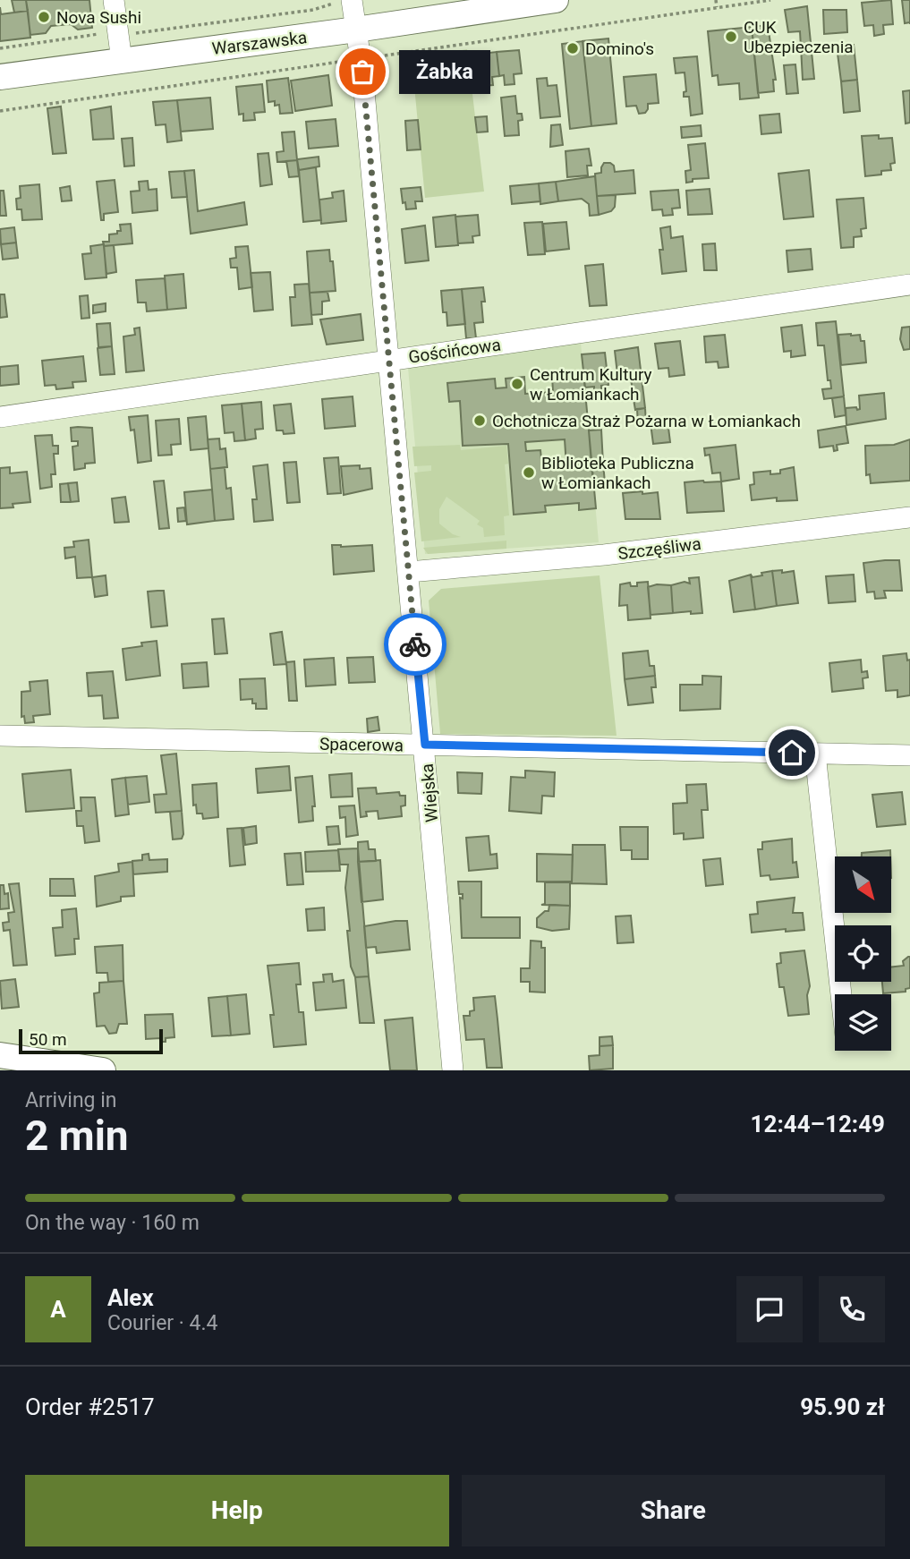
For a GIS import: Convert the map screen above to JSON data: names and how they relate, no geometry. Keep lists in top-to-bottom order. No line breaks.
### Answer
{"streets":{"street":["Warszawska","Gościńcowa","Szczęśliwa","Spacerowa","Wiejska"]},"crossings":[["Warszawska","Wiejska"],["Gościńcowa","Wiejska"],["Szczęśliwa","Wiejska"],["Spacerowa","Wiejska"]],"places":["Nova Sushi","CUK Ubezpieczenia","Domino's","Żabka","Centrum Kultury w Łomiankach","Ochotnicza Straż Pożarna w Łomiankach","Biblioteka Publiczna w Łomiankach"],"scale_bar":"50 m","north":"bottom right","page":{"bubble":"Żabka","scale":"50 m","heading":["2 min","Arriving in","12:44–12:49"],"panel":["Alex","Courier · 4.4","Order #2517","95.90 zł"],"bar":"On the way · 160 m","round":"A","buttons":["Help","Share"]}}
